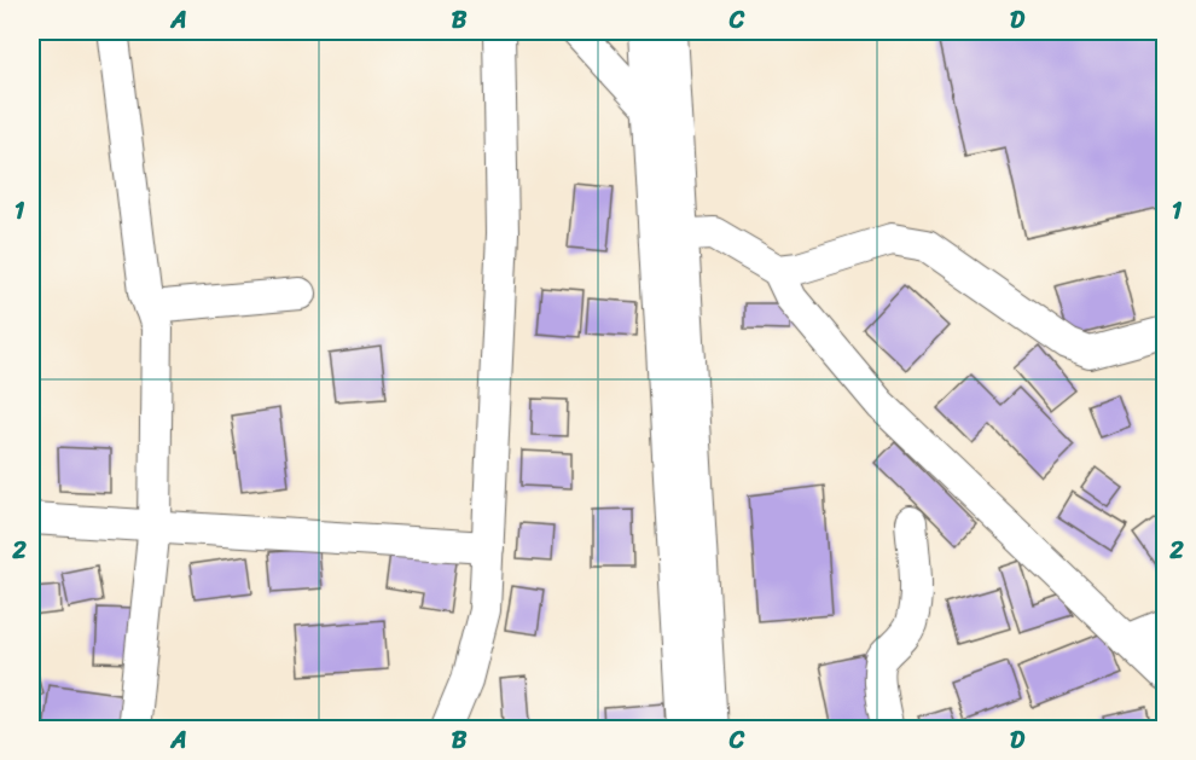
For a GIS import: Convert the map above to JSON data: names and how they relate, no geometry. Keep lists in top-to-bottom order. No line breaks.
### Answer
{"grid":{"columns":["A","B","C","D"],"rows":["1","2"]}}
